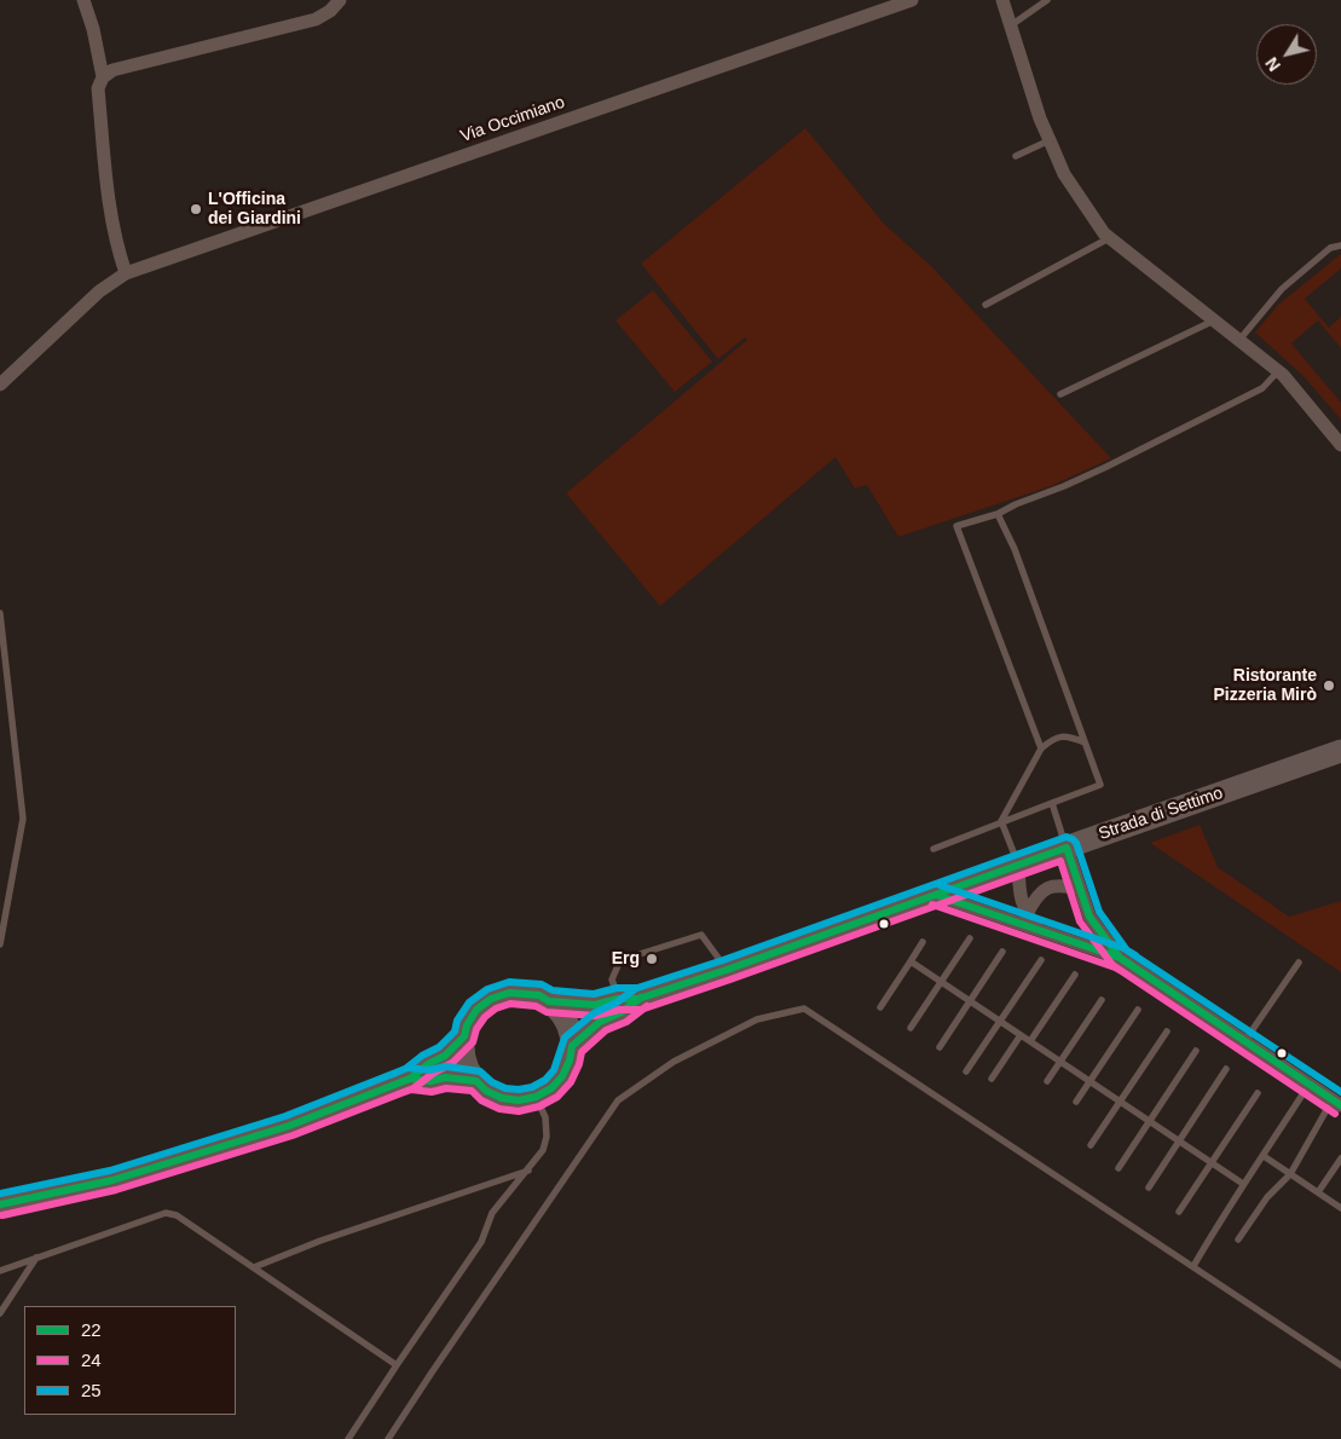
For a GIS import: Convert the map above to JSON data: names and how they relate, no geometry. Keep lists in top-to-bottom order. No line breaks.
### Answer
{"streets":{"main road":["Strada di Settimo"],"street":["Via Occimiano"]},"places":["L'Officina dei Giardini","Ristorante Pizzeria Mirò","Erg"],"lines":["transit line 25","transit line 22","transit line 24"],"legend":["22","24","25"],"north":"bottom left"}
